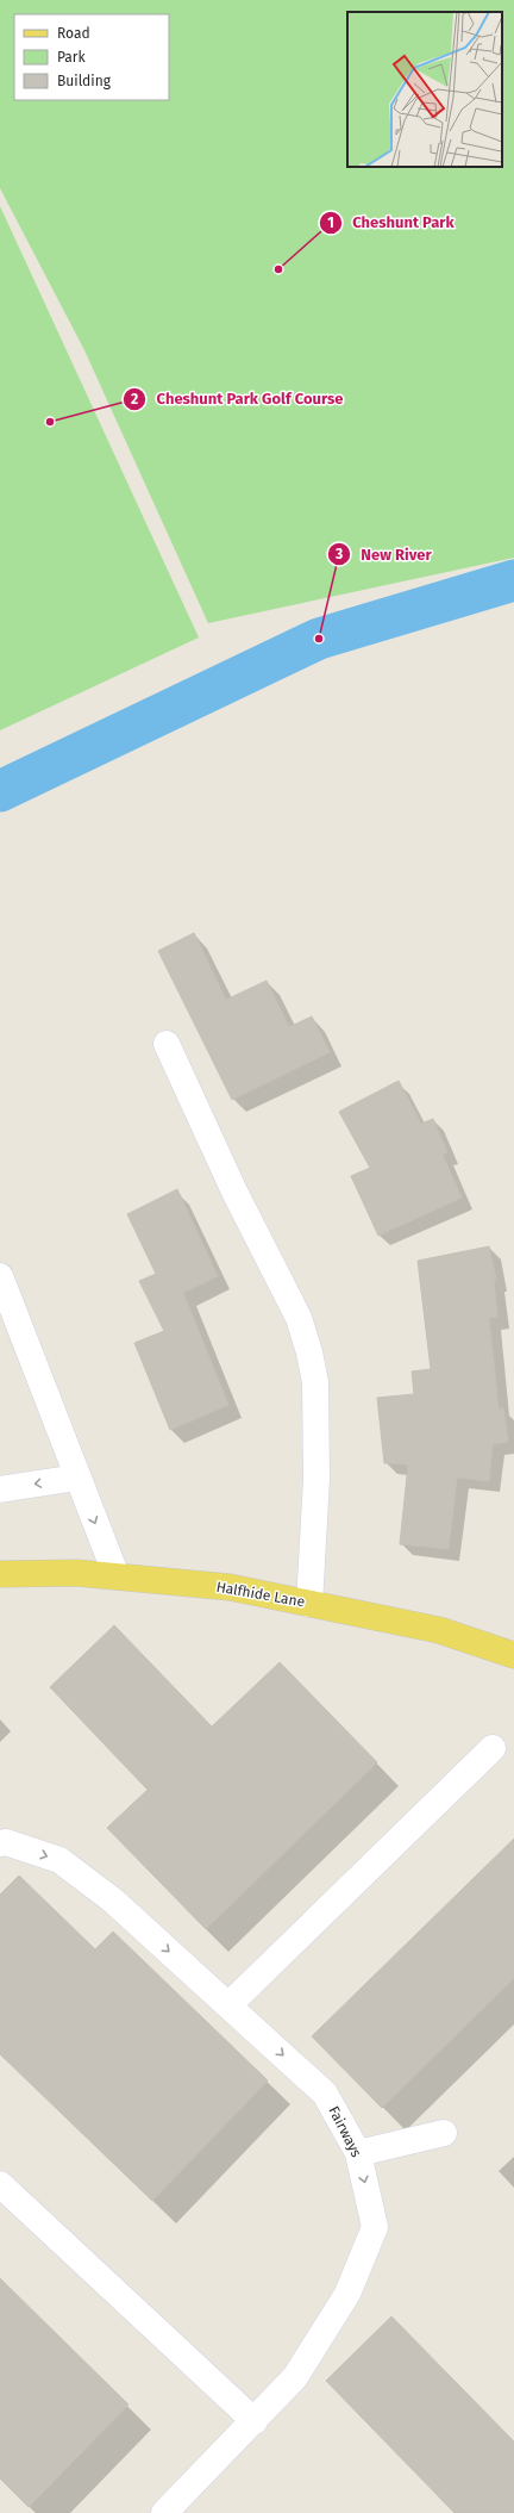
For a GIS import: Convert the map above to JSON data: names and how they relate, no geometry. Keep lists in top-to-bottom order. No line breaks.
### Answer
{"streets":{"main road":["Halfhide Lane"],"street":["Fairways"]},"places":["Cheshunt Park","Cheshunt Park Golf Course","New River"],"legend":["Road","Park","Building"]}
